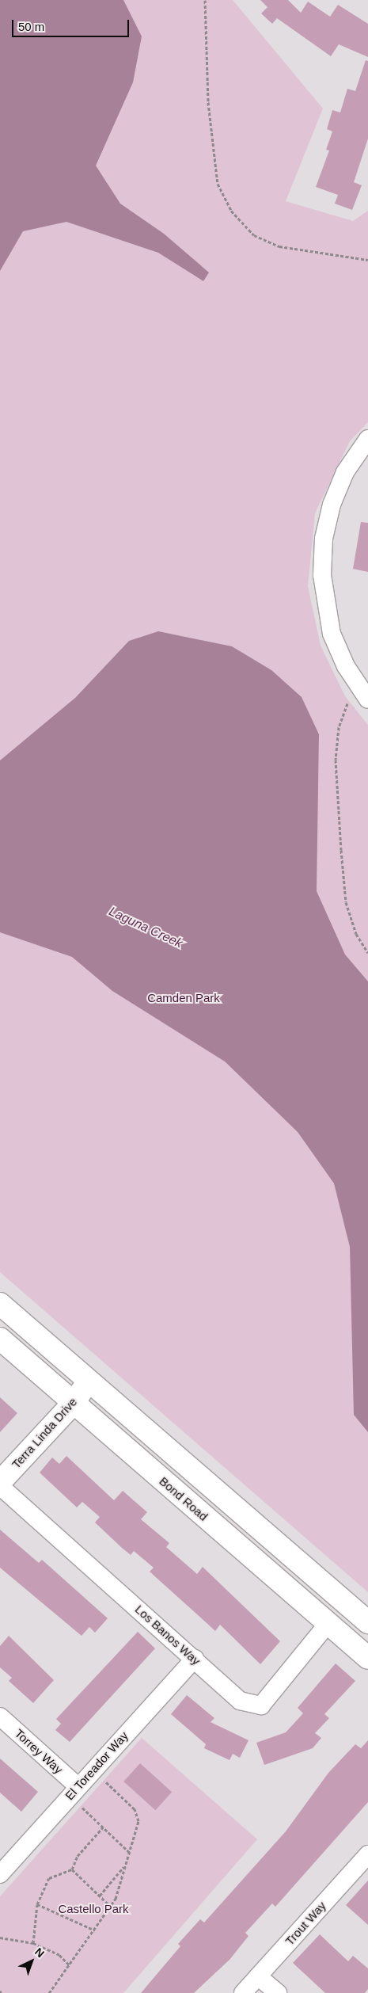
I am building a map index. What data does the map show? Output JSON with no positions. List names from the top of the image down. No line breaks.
{"streets":{"main road":["Terra Linda Drive","Bond Road"],"street":["Los Banos Way","Torrey Way","El Toreador Way","Trout Way"]},"crossings":[["Terra Linda Drive","Bond Road"],["Bond Road","Los Banos Way"],["Los Banos Way","El Toreador Way"],["Torrey Way","El Toreador Way"]],"water":["Laguna Creek"],"parks":["Camden Park","Castello Park"],"scale_bar":"50 m","north":"top right"}
